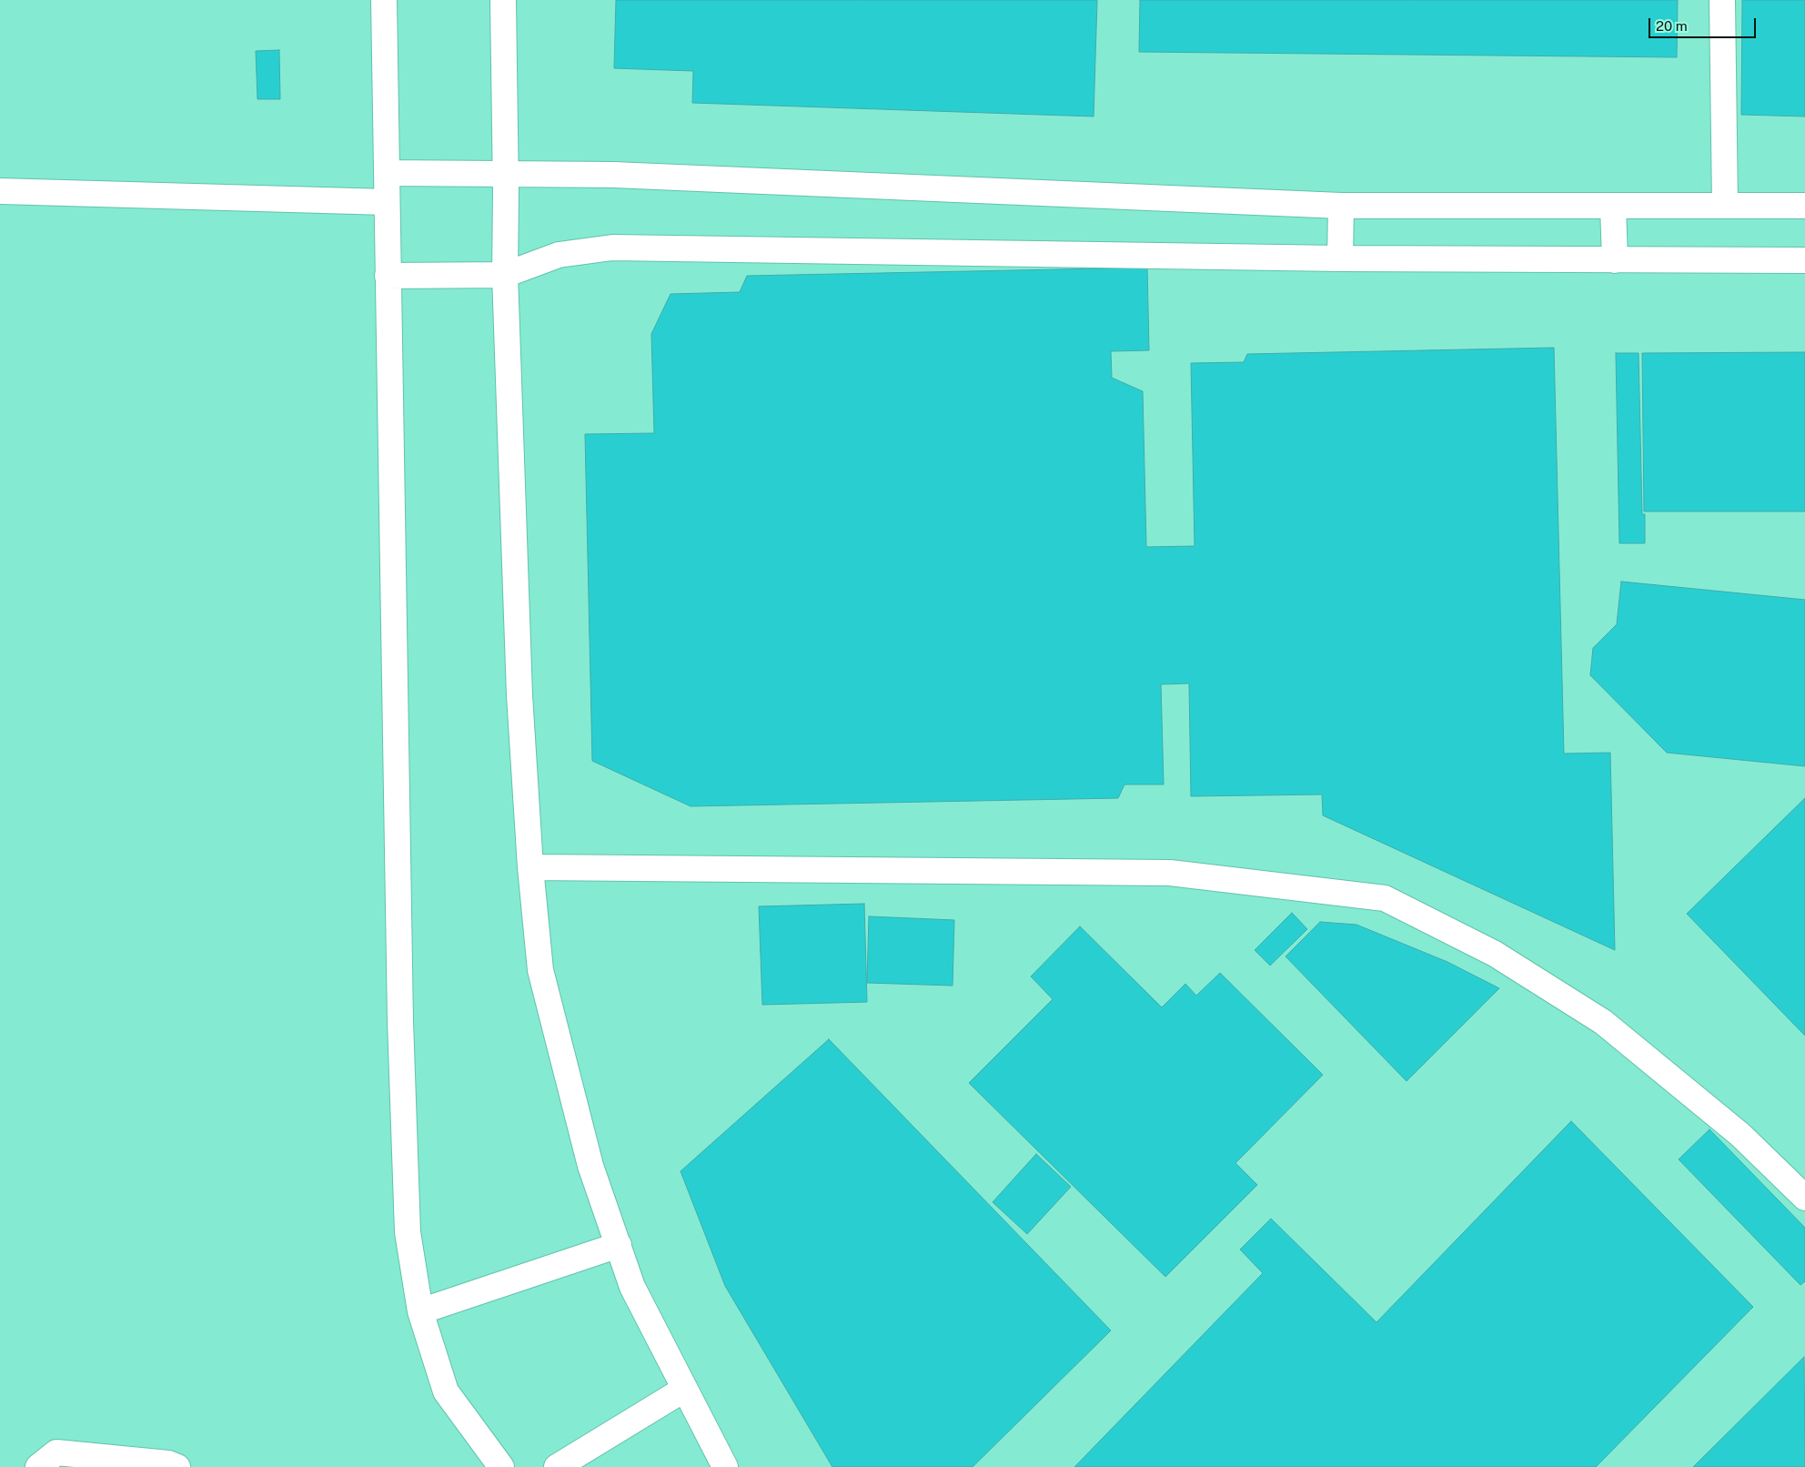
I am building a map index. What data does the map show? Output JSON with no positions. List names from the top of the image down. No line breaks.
{"scale_bar":"20 m"}
